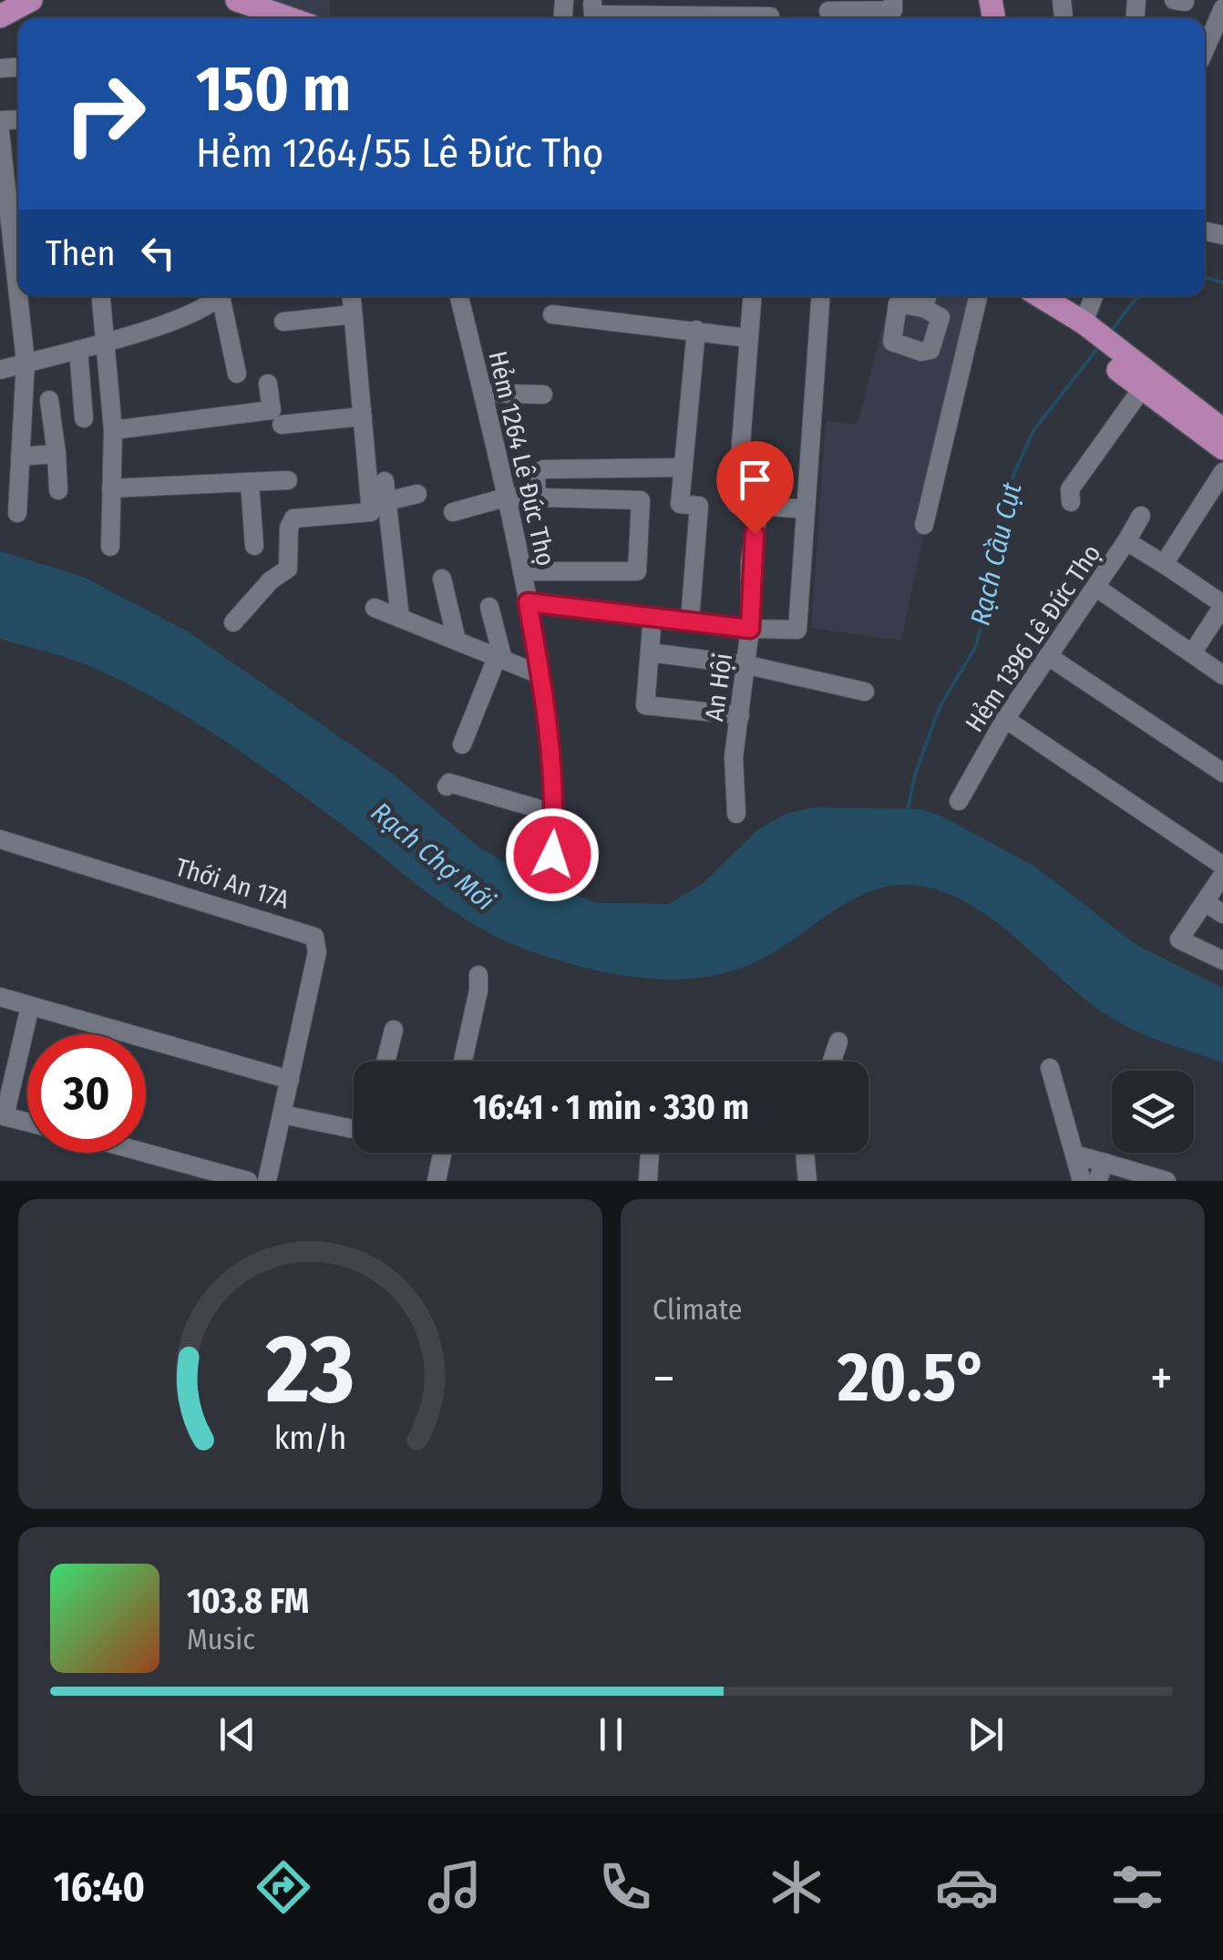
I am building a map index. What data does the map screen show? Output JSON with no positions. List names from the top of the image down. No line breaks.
{"streets":{"street":["Hẻm 1264 Lê Đức Thọ","Hẻm 1396 Lê Đức Thọ","An Hội","Thới An 17A"]},"water":["Rạch Cầu Cụt","Rạch Chợ Mới"],"page":{"turn":["150 m","Hẻm 1264/55 Lê Đức Thọ"],"then":"Then","limit":"30","trip":"16:41 · 1 min · 330 m","tile":"Climate","heat":["−","20.5°","+"],"song":["103.8 FM","Music"],"tabs":"16:40","gauge":["23","km/h"]}}
